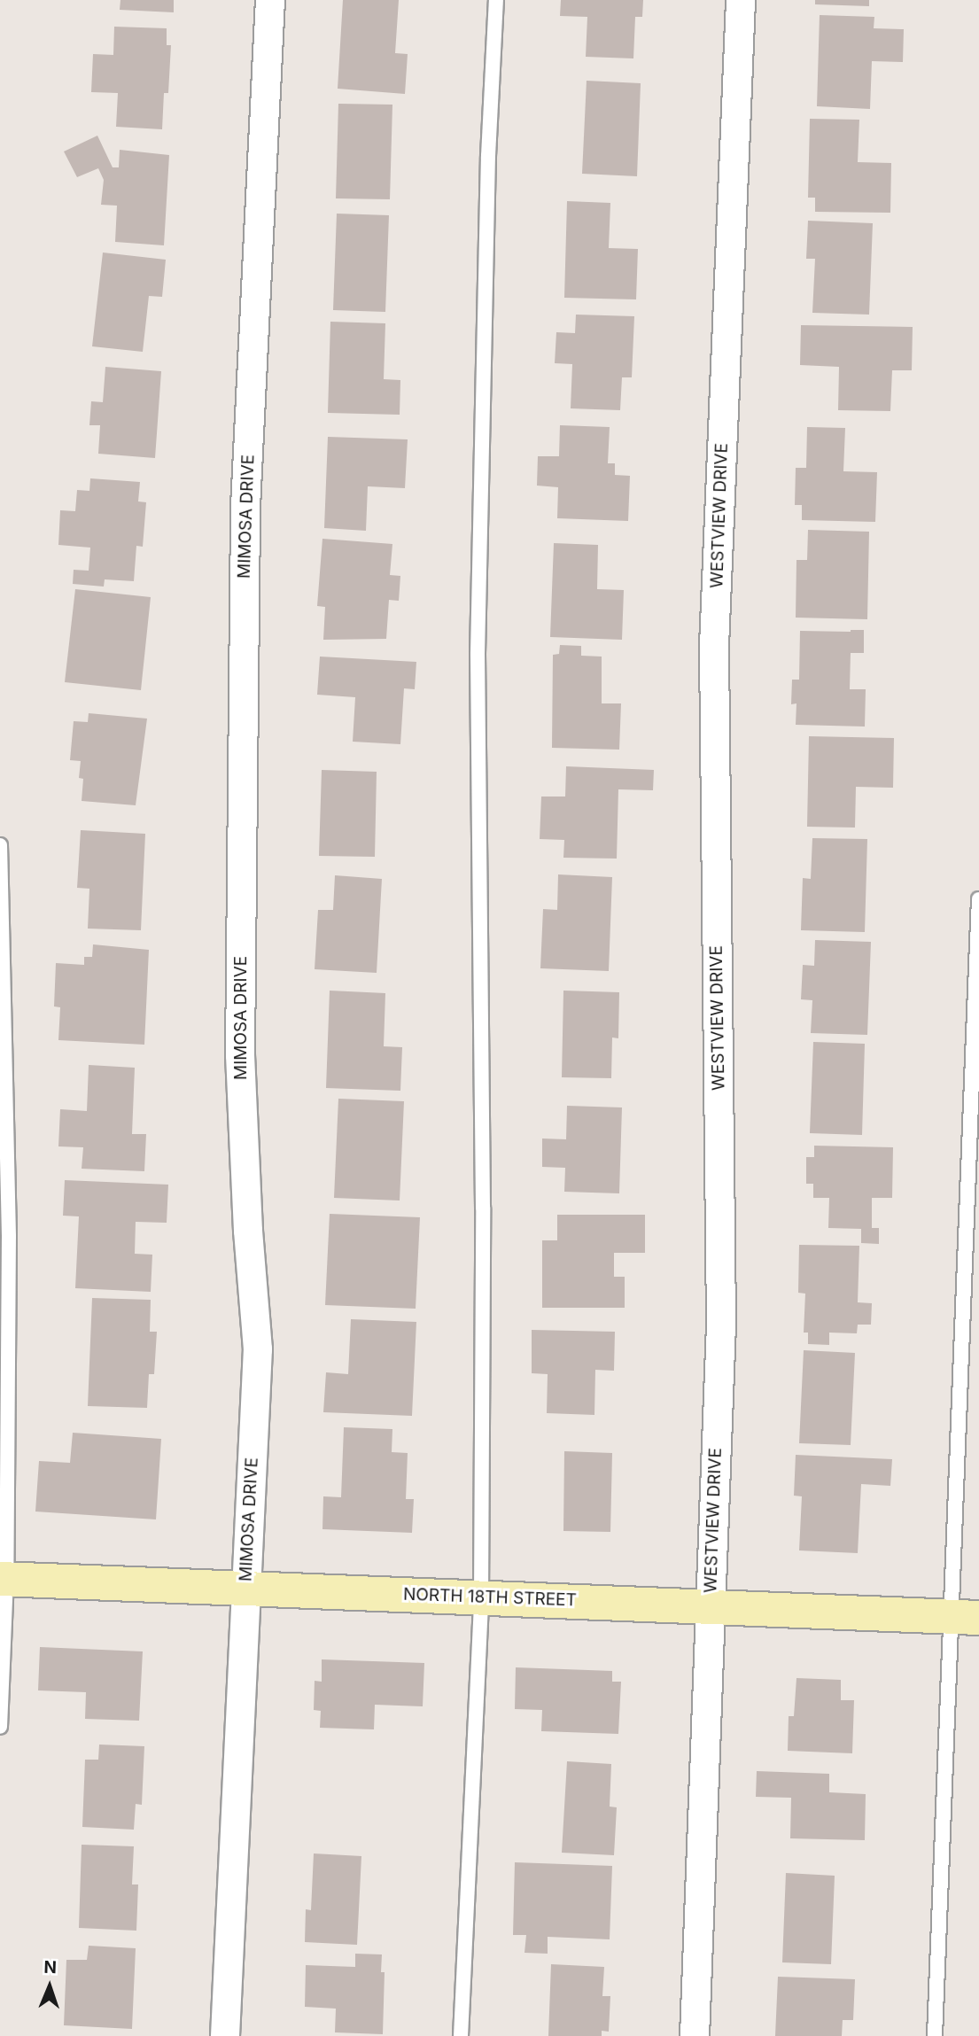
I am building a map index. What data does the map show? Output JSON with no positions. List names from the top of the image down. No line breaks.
{"streets":{"street":["WESTVIEW DRIVE","MIMOSA DRIVE","NORTH 18TH STREET"]},"crossings":[["WESTVIEW DRIVE","NORTH 18TH STREET"],["MIMOSA DRIVE","NORTH 18TH STREET"]],"north":"top"}
